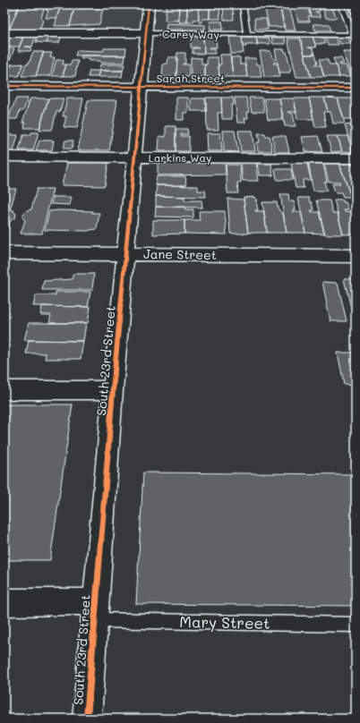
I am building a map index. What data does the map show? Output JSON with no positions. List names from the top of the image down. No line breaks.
{"streets":{"street":["Carey Way","Sarah Street","Larkins Way","Jane Street","South 23rd Street","Mary Street"]},"crossings":[["Carey Way","South 23rd Street"],["Sarah Street","South 23rd Street"],["Larkins Way","South 23rd Street"],["Jane Street","South 23rd Street"],["South 23rd Street","Mary Street"]]}
